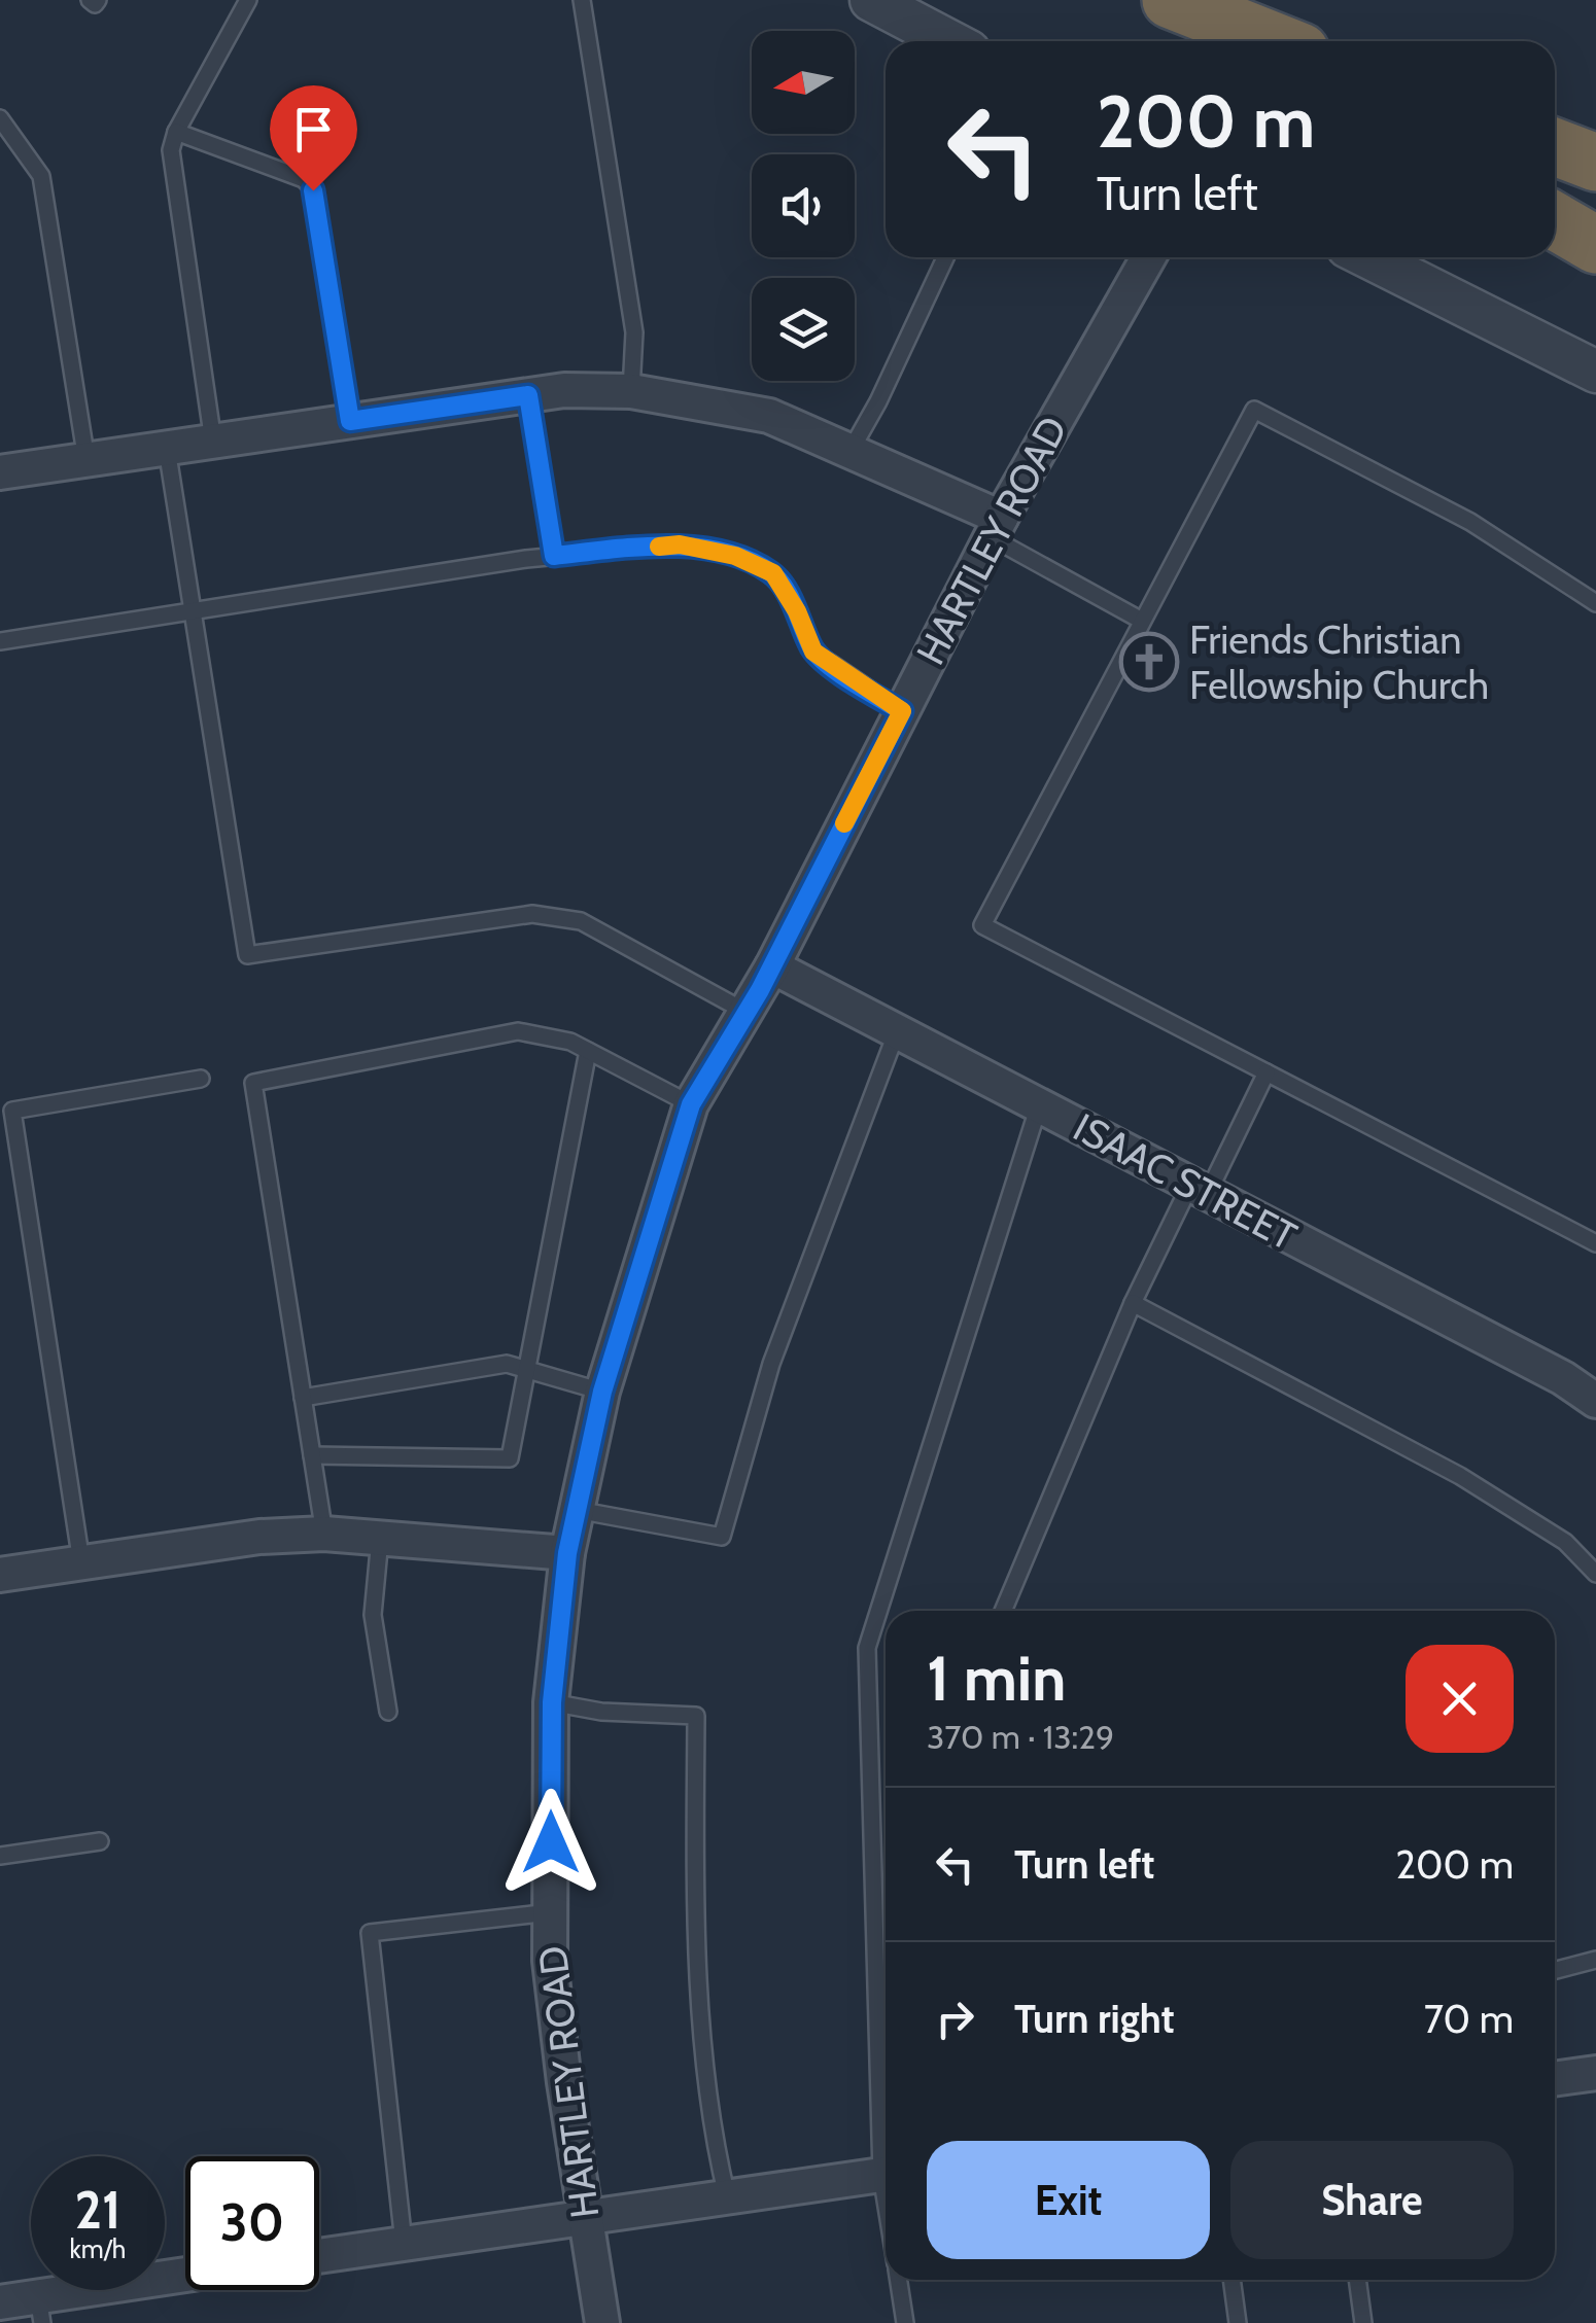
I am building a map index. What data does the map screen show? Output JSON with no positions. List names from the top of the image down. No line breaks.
{"streets":{"street":["HARTLEY ROAD","ISAAC STREET"]},"crossings":[["HARTLEY ROAD","ISAAC STREET"]],"places":{"church":["Friends Christian Fellowship Church"]},"north":"left","page":{"turn":["200 m","Turn left"],"heading":["1 min","370 m · 13:29"],"list":[{"name":"Turn left","value":"200 m"},{"name":"Turn right","value":"70 m"}],"buttons":["Exit","Share"],"speed":"21 km/h","limit":"30"}}
